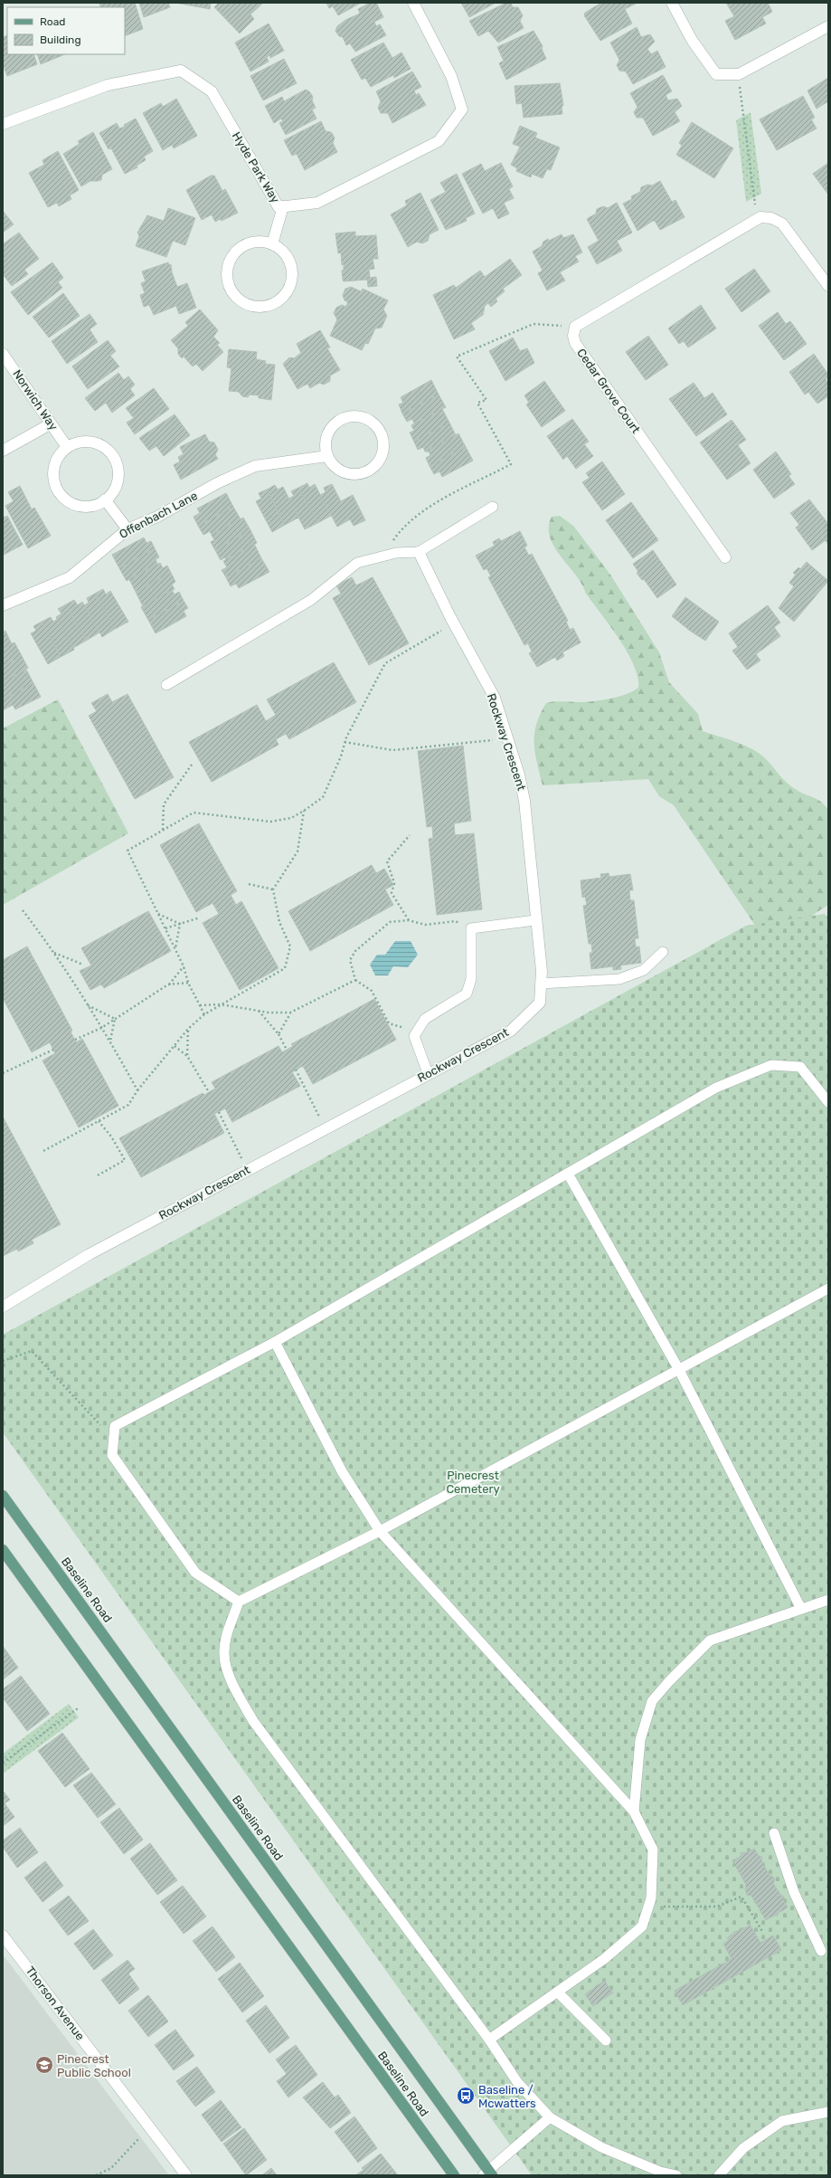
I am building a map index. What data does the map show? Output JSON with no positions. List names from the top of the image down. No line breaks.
{"streets":{"main road":["Baseline Road"],"street":["Hyde Park Way","Cedar Grove Court","Norwich Way","Offenbach Lane","Rockway Crescent","Thorson Avenue"]},"parks":["Pinecrest Cemetery"],"places":{"school or university":["Pinecrest Public School"],"bus stop":["Baseline / Mcwatters"]},"legend":["Road","Building"]}
